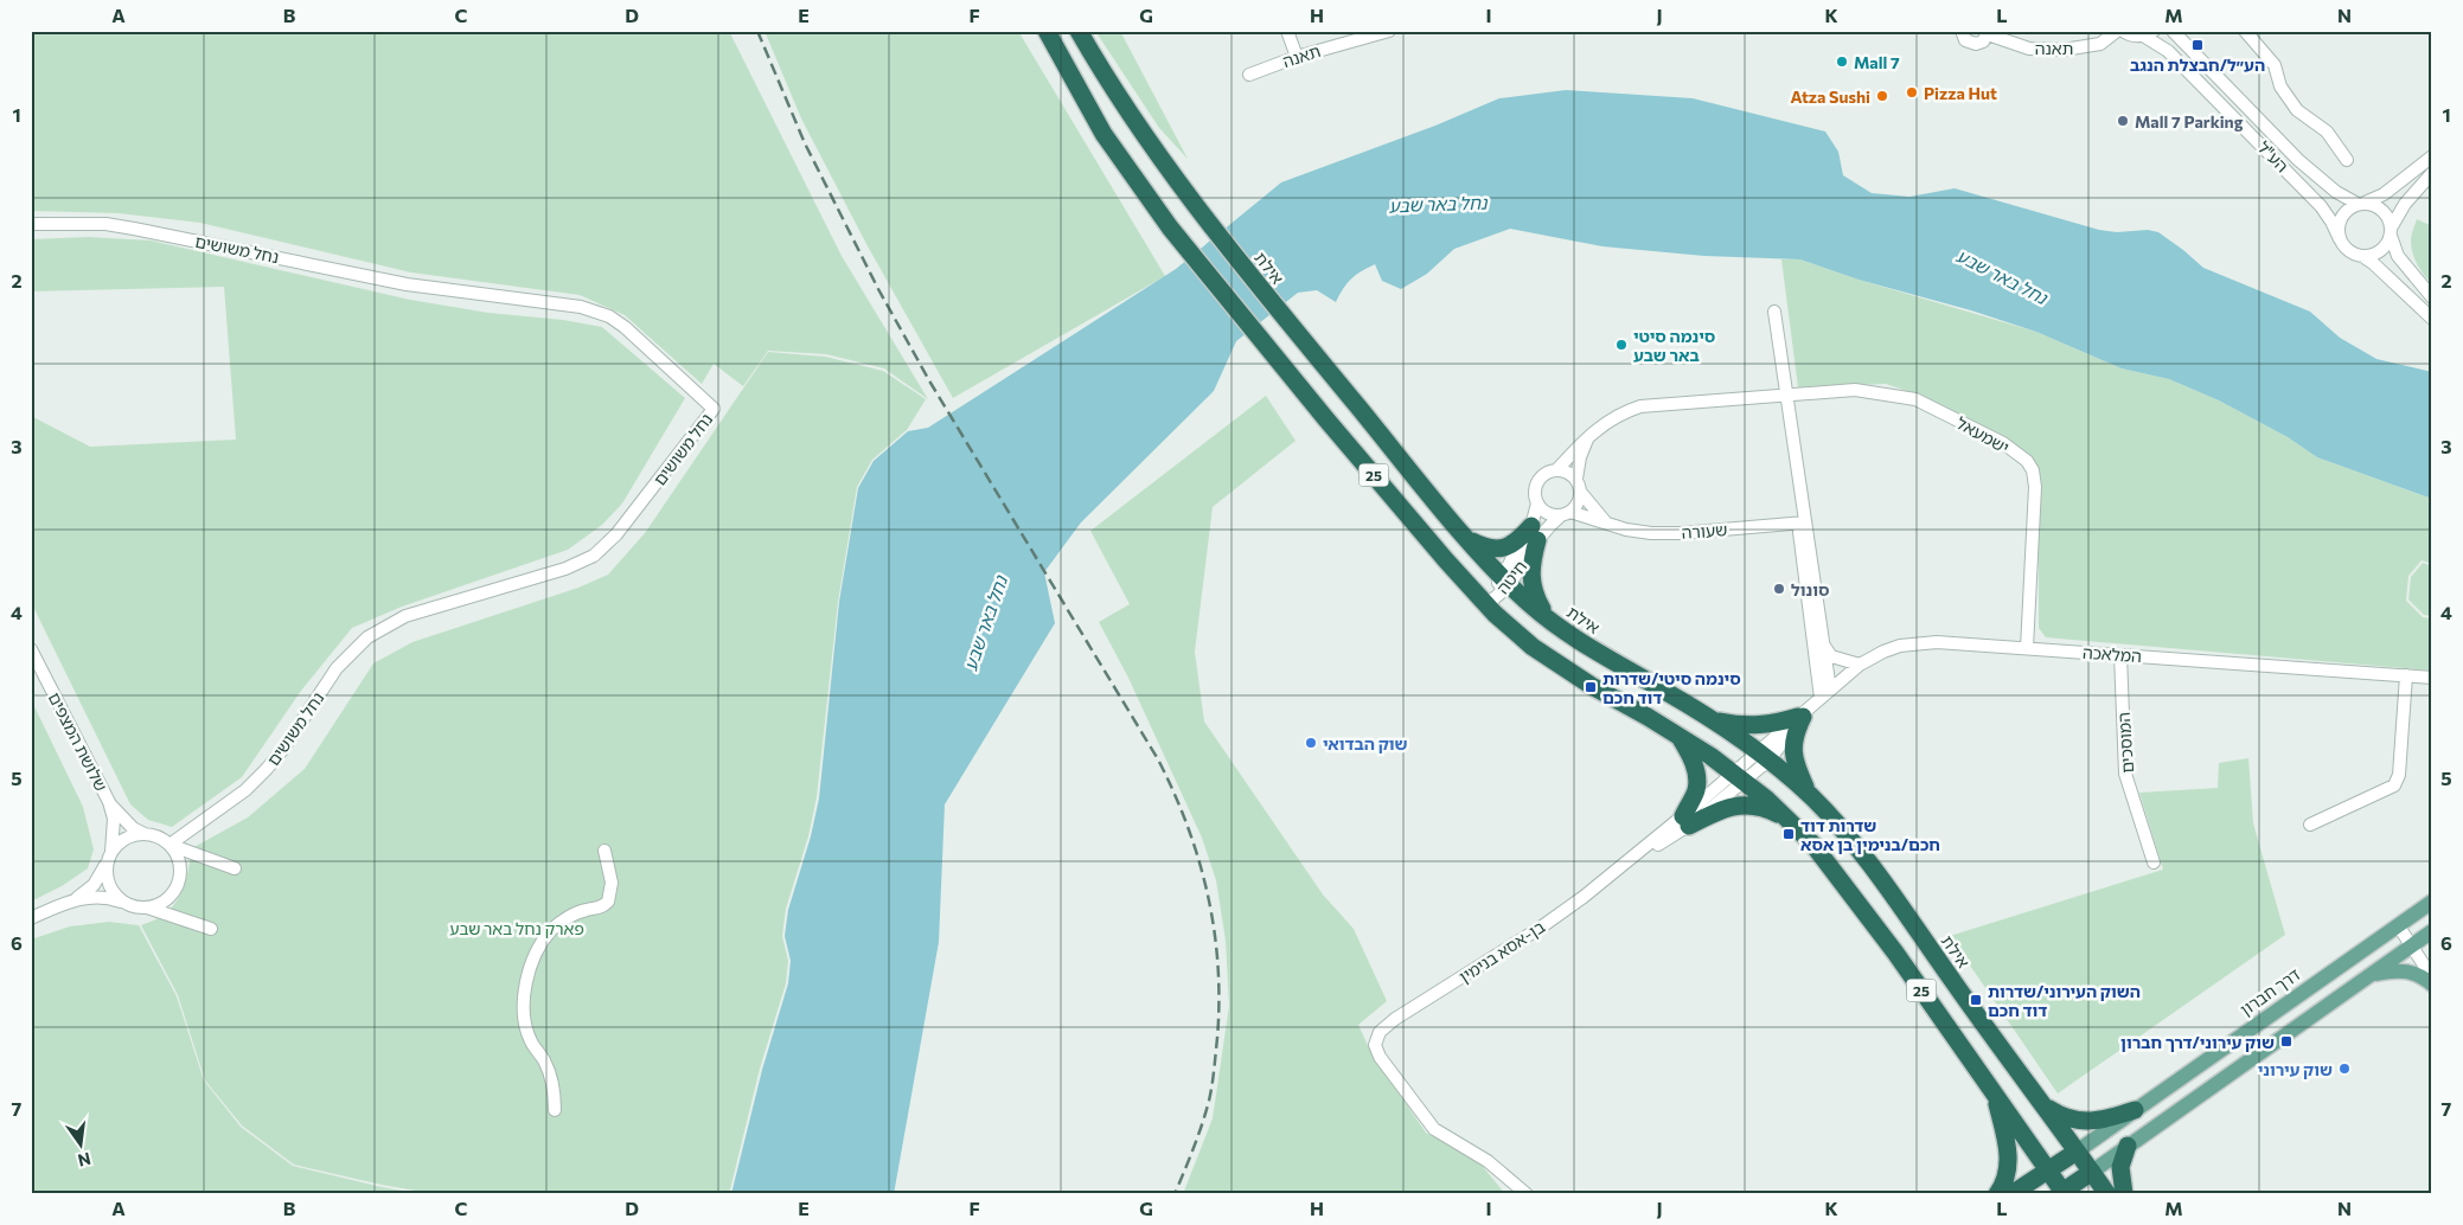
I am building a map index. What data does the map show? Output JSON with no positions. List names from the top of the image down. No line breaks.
{"streets":{"highway":["אילת","25","דרך חברון"],"street":["תאנה","הע\"ל","נחל משושים","ישמעאל","שעורה","חיטה","המלאכה","שלושת המצפים","המוסכים","בן-אסא בנימין"]},"crossings":[["נחל משושים","שלושת המצפים"],["אילת","חיטה"],["אילת","המלאכה"],["אילת","בן-אסא בנימין"],["אילת","דרך חברון"],["ישמעאל","חיטה"],["ישמעאל","המלאכה"],["25","חיטה"],["25","בן-אסא בנימין"],["25","דרך חברון"],["שעורה","חיטה"],["המלאכה","המוסכים"],["המלאכה","בן-אסא בנימין"]],"water":["נחל באר שבע"],"parks":["פארק נחל באר שבע"],"places":{"transit":["הע״ל/חבצלת הנגב","סינמה סיטי/שדרות דוד חכם","שדרות דוד חכם/בנימין בן אסא","השוק העירוני/שדרות דוד חכם","שוק עירוני/דרך חברון"],"other":["Mall 7","Pizza Hut","Atza Sushi","Mall 7 Parking","סינמה סיטי באר שבע","סונול","שוק הבדואי","שוק עירוני"]},"north":"bottom","grid":{"columns":["A","B","C","D","E","F","G","H","I","J","K","L","M","N"],"rows":["1","2","3","4","5","6","7"]}}
